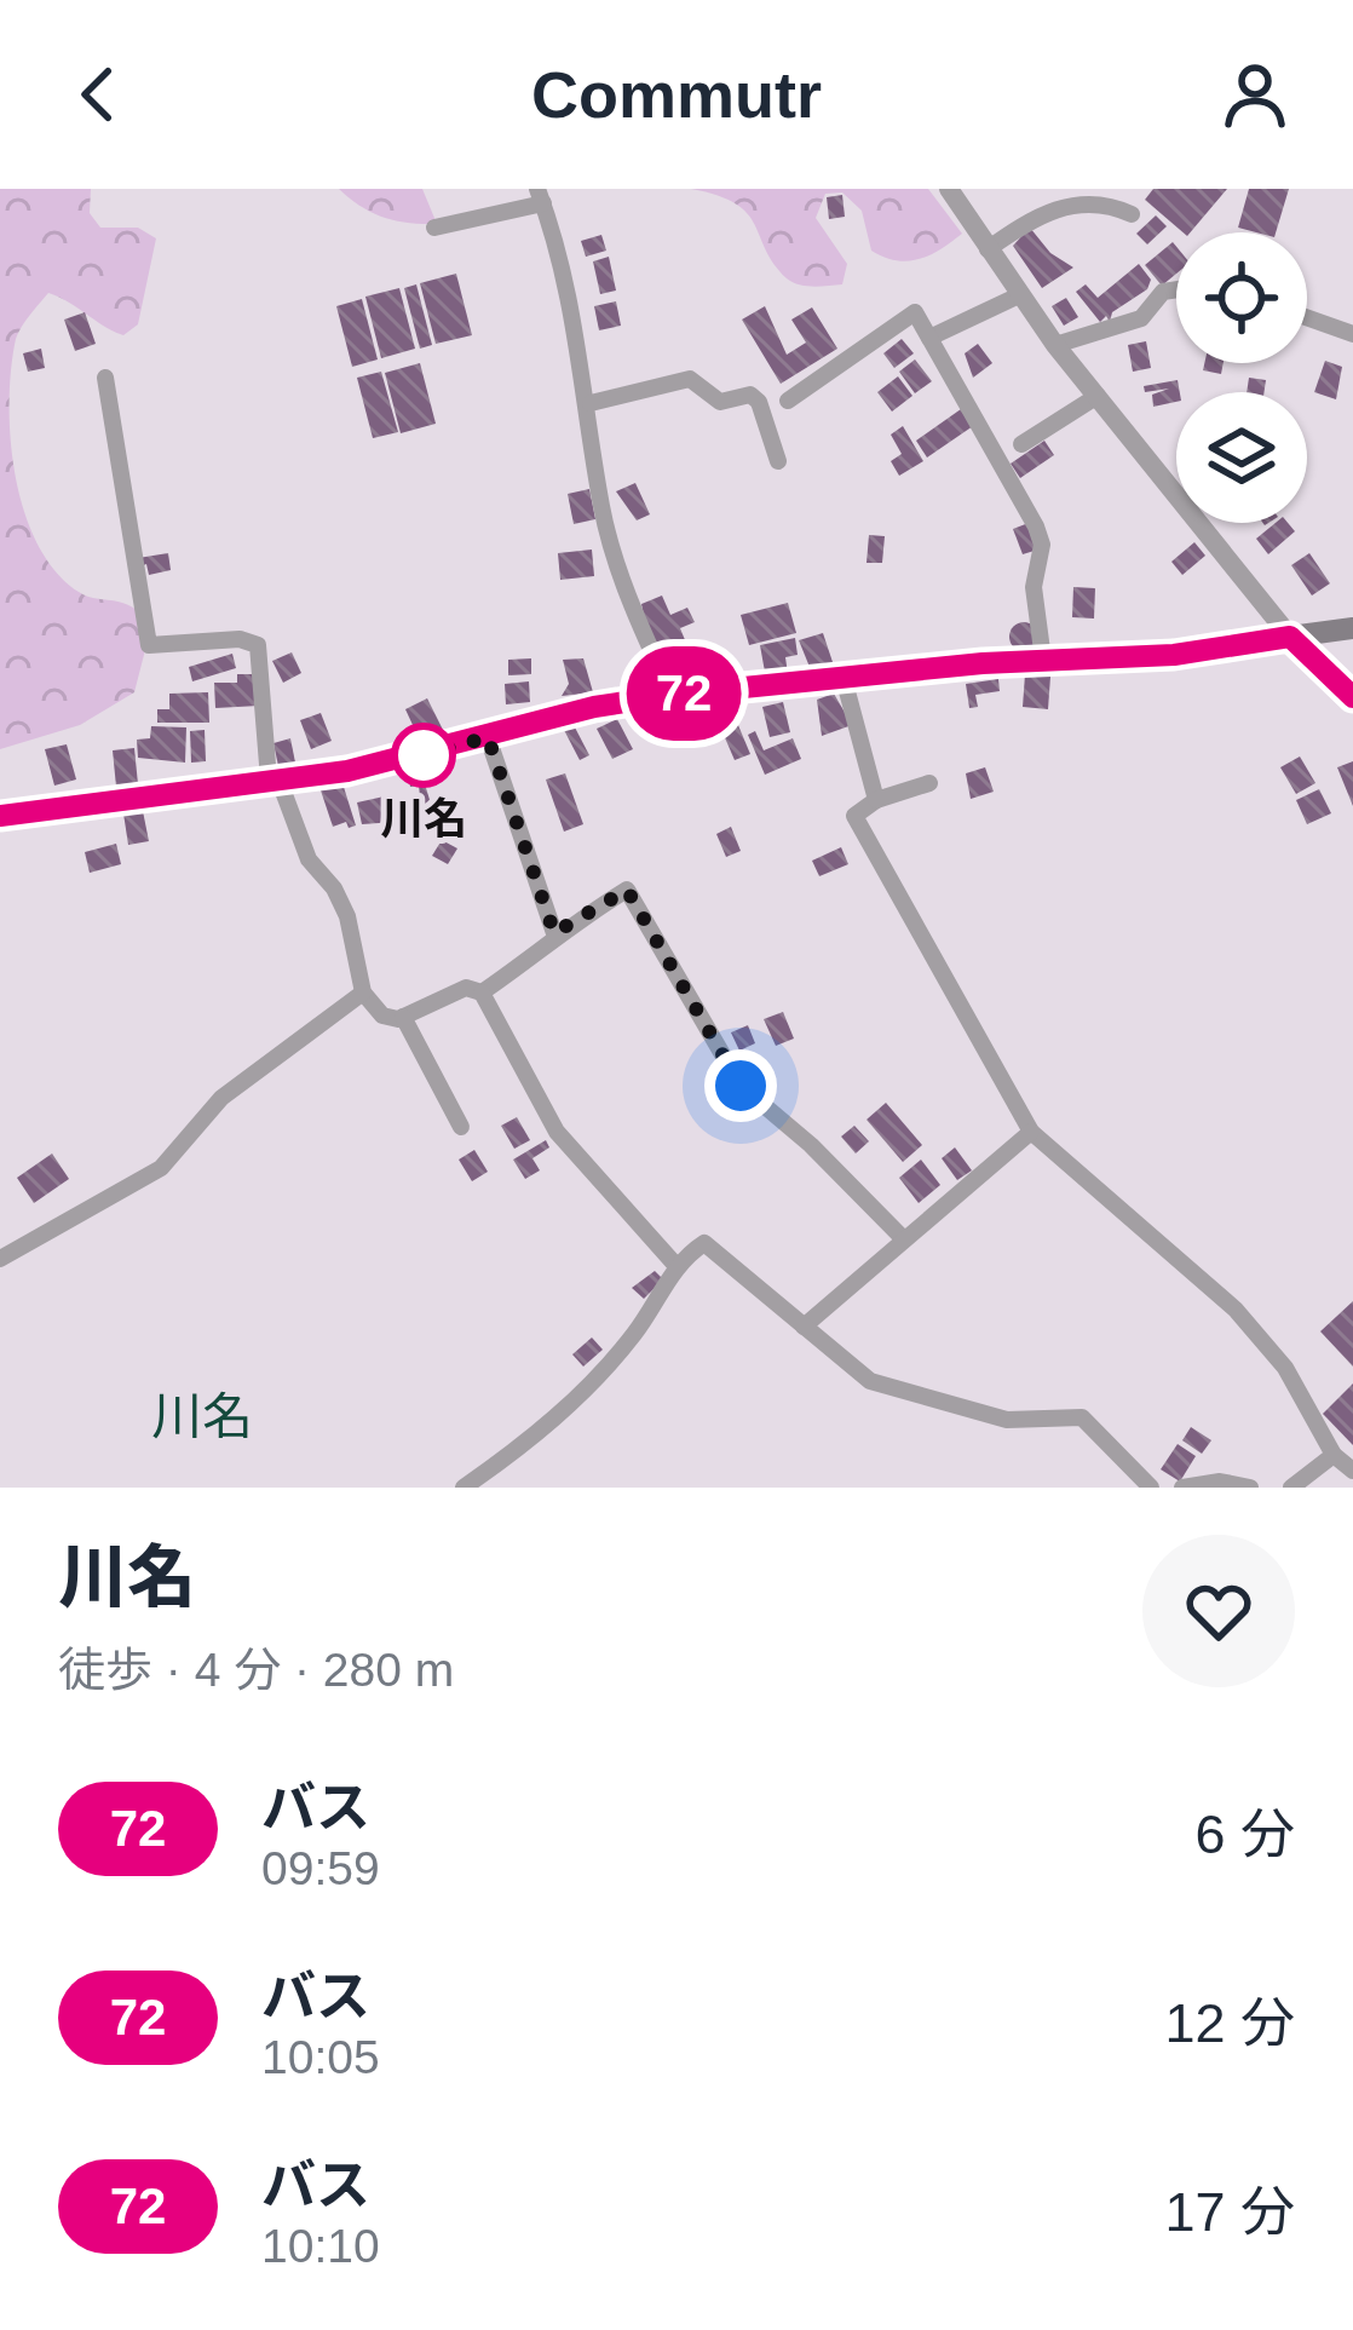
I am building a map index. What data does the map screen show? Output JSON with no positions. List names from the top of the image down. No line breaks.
{"districts":["川名"],"places":["川名"],"lines":["bus line 72"],"page":{"header":"Commutr","on_map":"72","heading":["川名","徒歩 · 4 分 · 280 m"],"list":[{"mark":"72","name":"バス","note":"09:59","value":"6 分"},{"mark":"72","name":"バス","note":"10:05","value":"12 分"},{"mark":"72","name":"バス","note":"10:10","value":"17 分"}]}}
